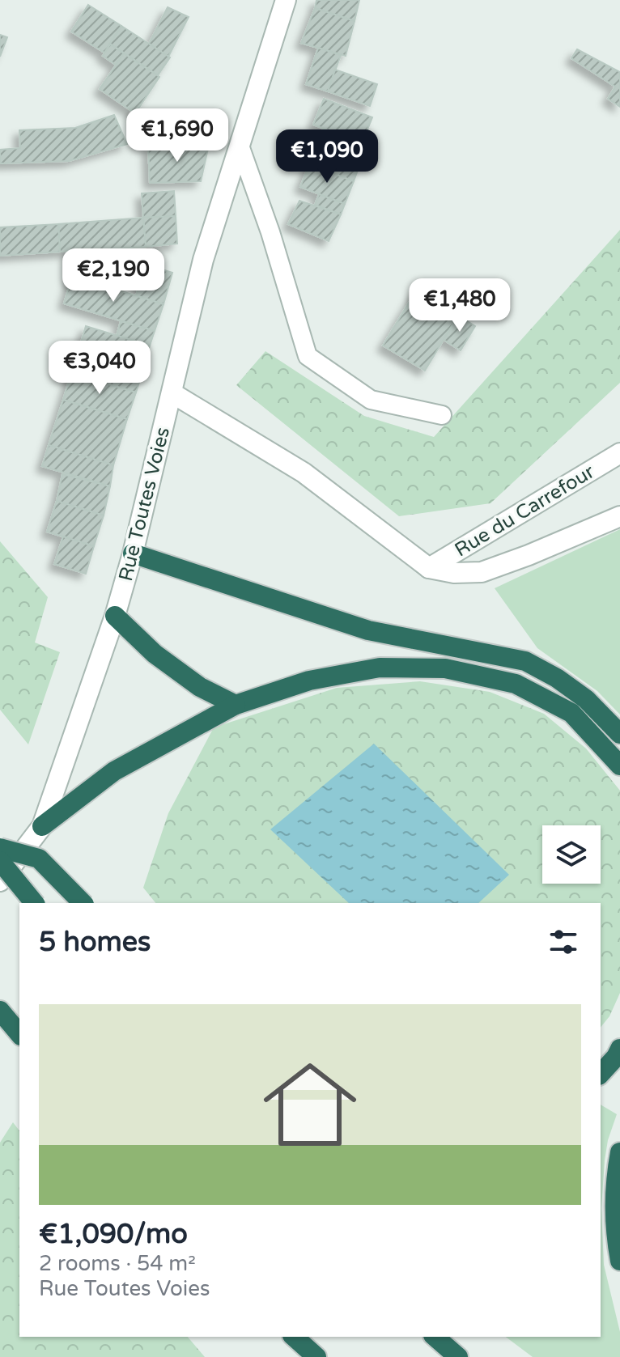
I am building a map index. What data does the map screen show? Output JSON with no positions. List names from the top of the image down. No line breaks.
{"streets":{"street":["Rue Toutes Voies","Rue du Carrefour"]},"page":{"price":["€1,690","€1,090","€2,190","€1,480","€3,040"],"heading":"5 homes","list":[{"name":"€1,090/mo","note":"2 rooms · 54 m² · Rue Toutes Voies"}]}}
